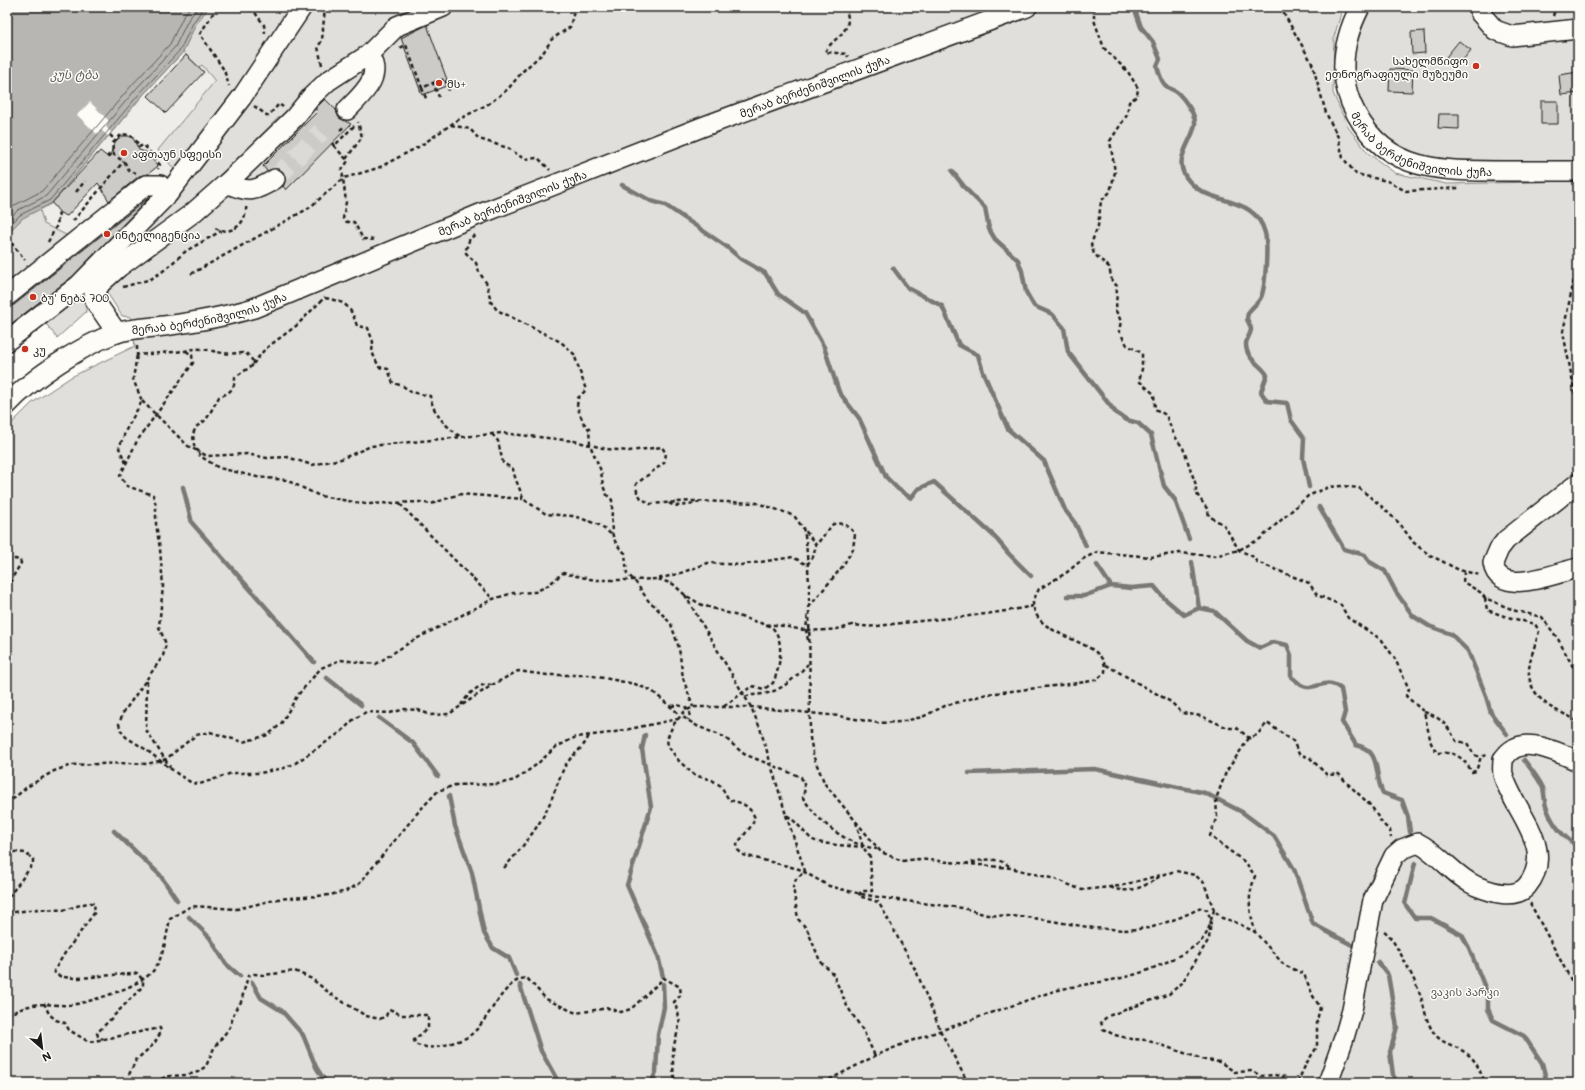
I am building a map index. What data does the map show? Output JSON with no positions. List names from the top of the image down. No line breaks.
{"streets":{"street":["მერაბ ბერძენიშვილის ქუჩა"]},"water":["კუს ტბა"],"parks":["ვაკის პარკი"],"places":["სახელმწიფო ეთნოგრაფიული მუზეუმი","მს+","აფთაუნ სფეისი","ინტელიგენცია","ბუ' ნება 700","კუ"],"north":"bottom right"}
